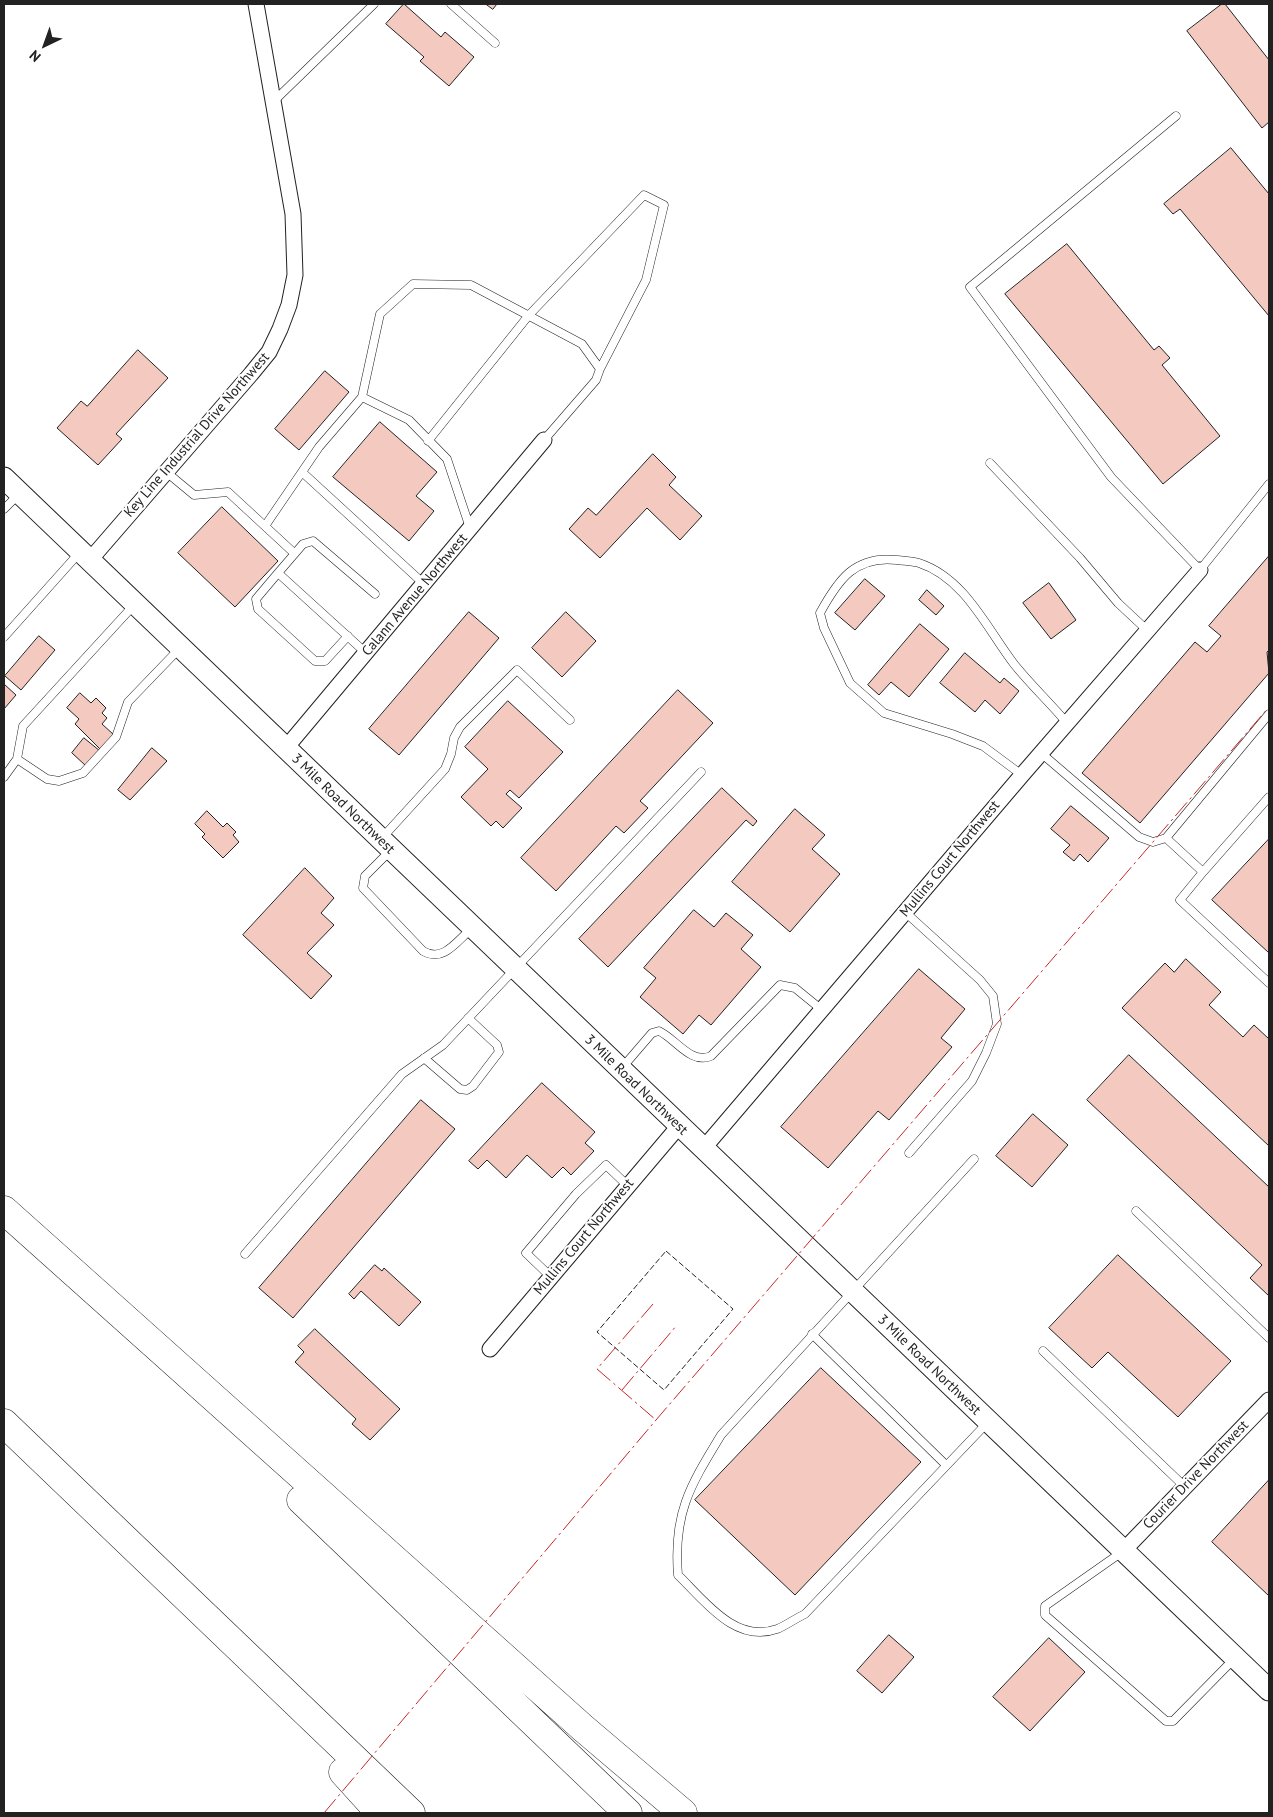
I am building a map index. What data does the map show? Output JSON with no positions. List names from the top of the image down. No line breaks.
{"streets":{"main road":["3 Mile Road Northwest"],"street":["Key Line Industrial Drive Northwest","Calann Avenue Northwest","Mullins Court Northwest","Courier Drive Northwest"]},"crossings":[["Key Line Industrial Drive Northwest","3 Mile Road Northwest"],["Calann Avenue Northwest","3 Mile Road Northwest"],["3 Mile Road Northwest","Mullins Court Northwest"],["3 Mile Road Northwest","Courier Drive Northwest"]],"north":"bottom left"}
